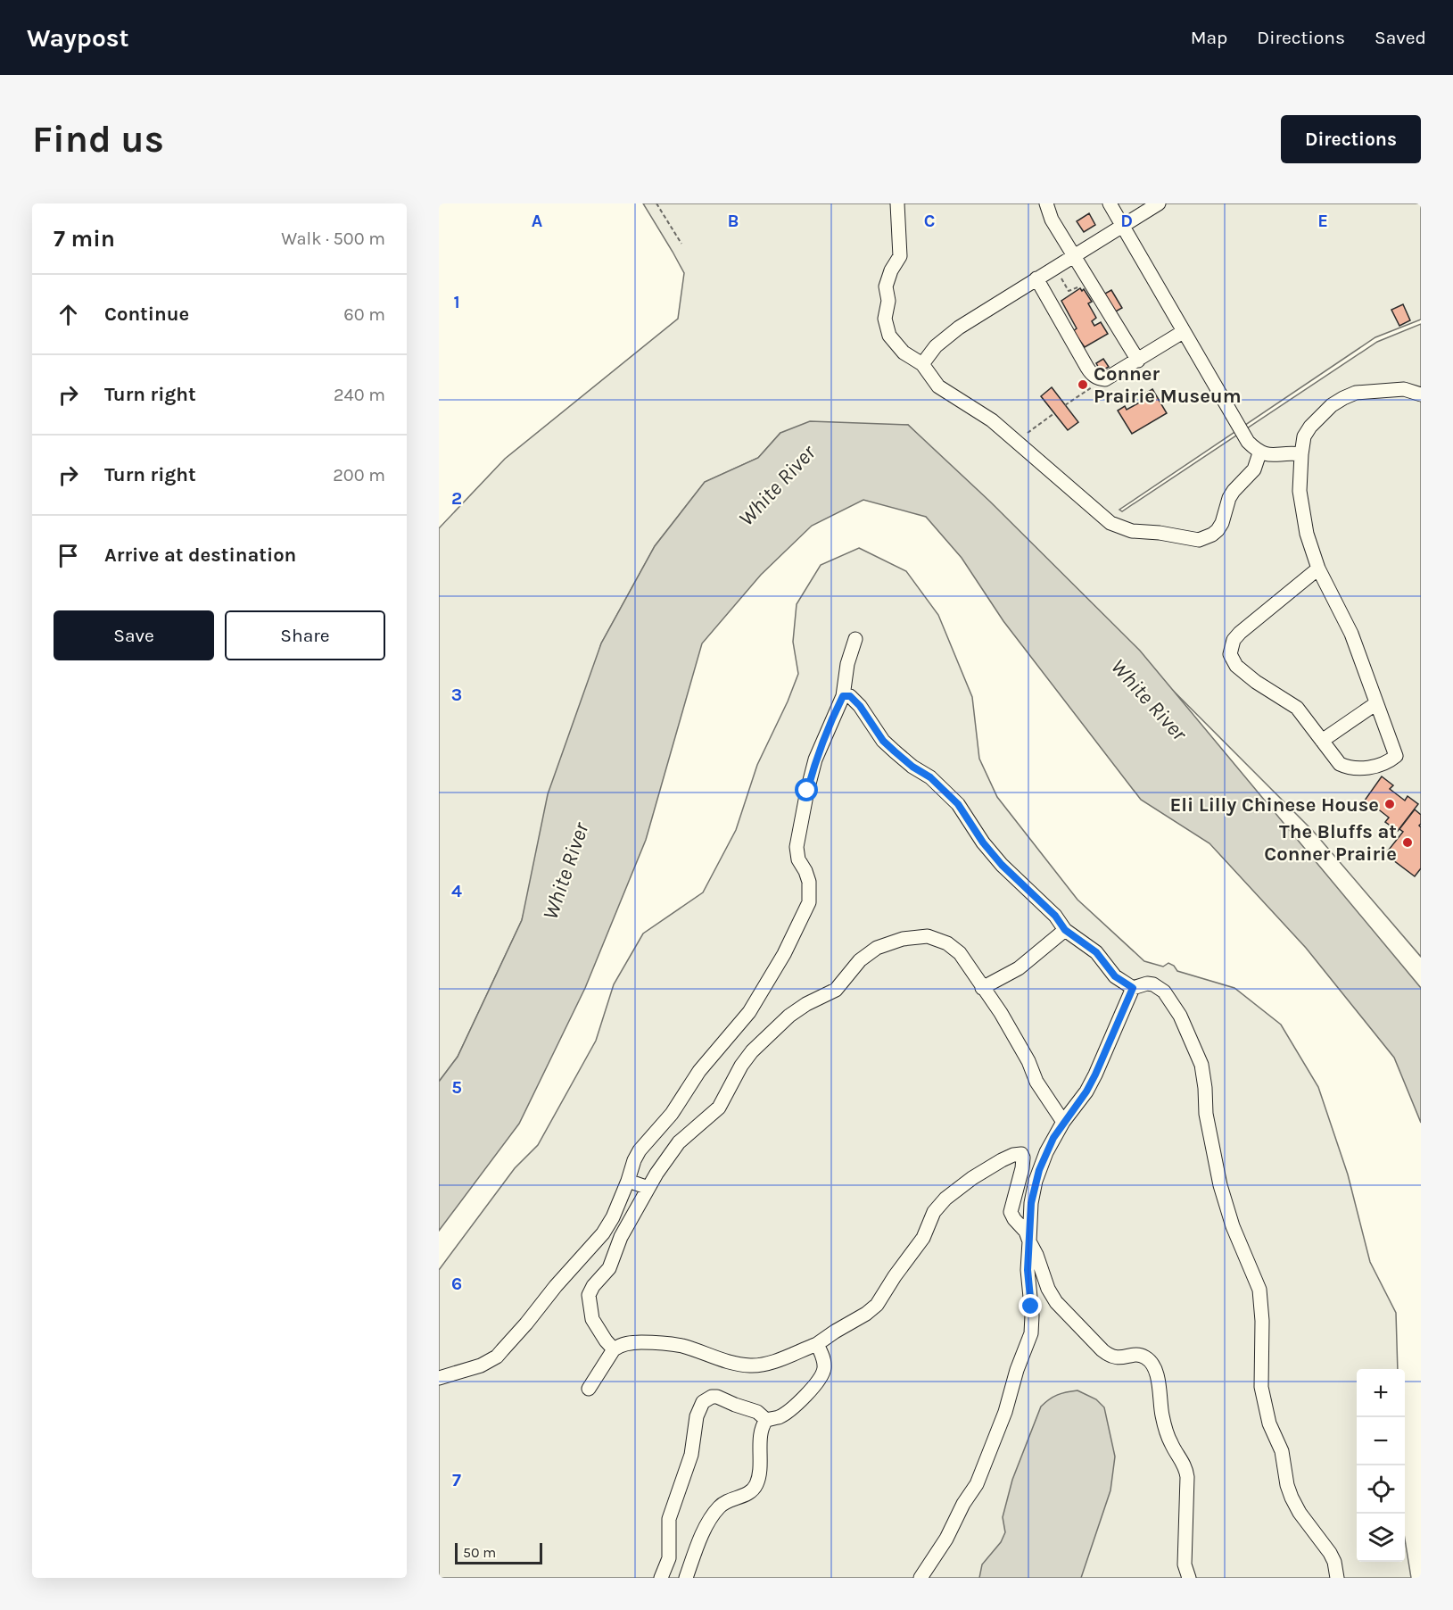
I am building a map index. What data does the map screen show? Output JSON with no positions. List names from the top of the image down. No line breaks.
{"water":["White River"],"places":["Conner Prairie Museum","Eli Lilly Chinese House","The Bluffs at Conner Prairie"],"scale_bar":"50 m","page":{"header":"Waypost","nav":["Map","Directions","Saved"],"buttons":["Directions",["Save","Share"]],"title":"Find us","heading":["7 min","Walk · 500 m"],"list":[["Continue","60 m"],["Turn right","240 m"],["Turn right","200 m"],"Arrive at destination"],"map_buttons":["+","−"],"scale":"50 m"},"grid":{"columns":["A","B","C","D","E"],"rows":["1","2","3","4","5","6","7"]}}
